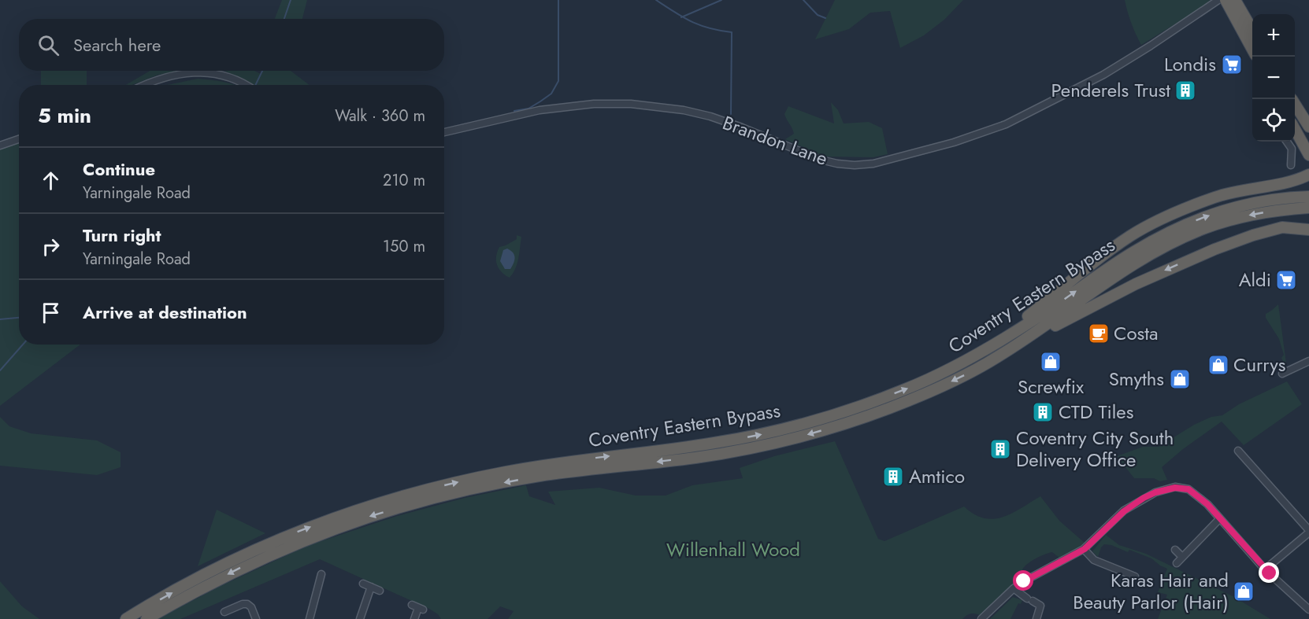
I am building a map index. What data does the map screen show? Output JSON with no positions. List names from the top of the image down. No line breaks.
{"streets":{"highway":["Coventry Eastern Bypass"],"street":["Brandon Lane"]},"parks":["Willenhall Wood"],"places":{"supermarket":["Londis","Aldi"],"building":["Penderels Trust","CTD Tiles","Coventry City South Delivery Office","Amtico"],"cafe":["Costa"],"shop":["Screwfix","Currys","Smyths","Karas Hair and Beauty Parlor (Hair)"]},"page":{"map_buttons":["+","−"],"search":"Search here","heading":["5 min","Walk · 360 m"],"list":[["Continue","Yarningale Road","210 m"],["Turn right","Yarningale Road","150 m"],"Arrive at destination"]}}
